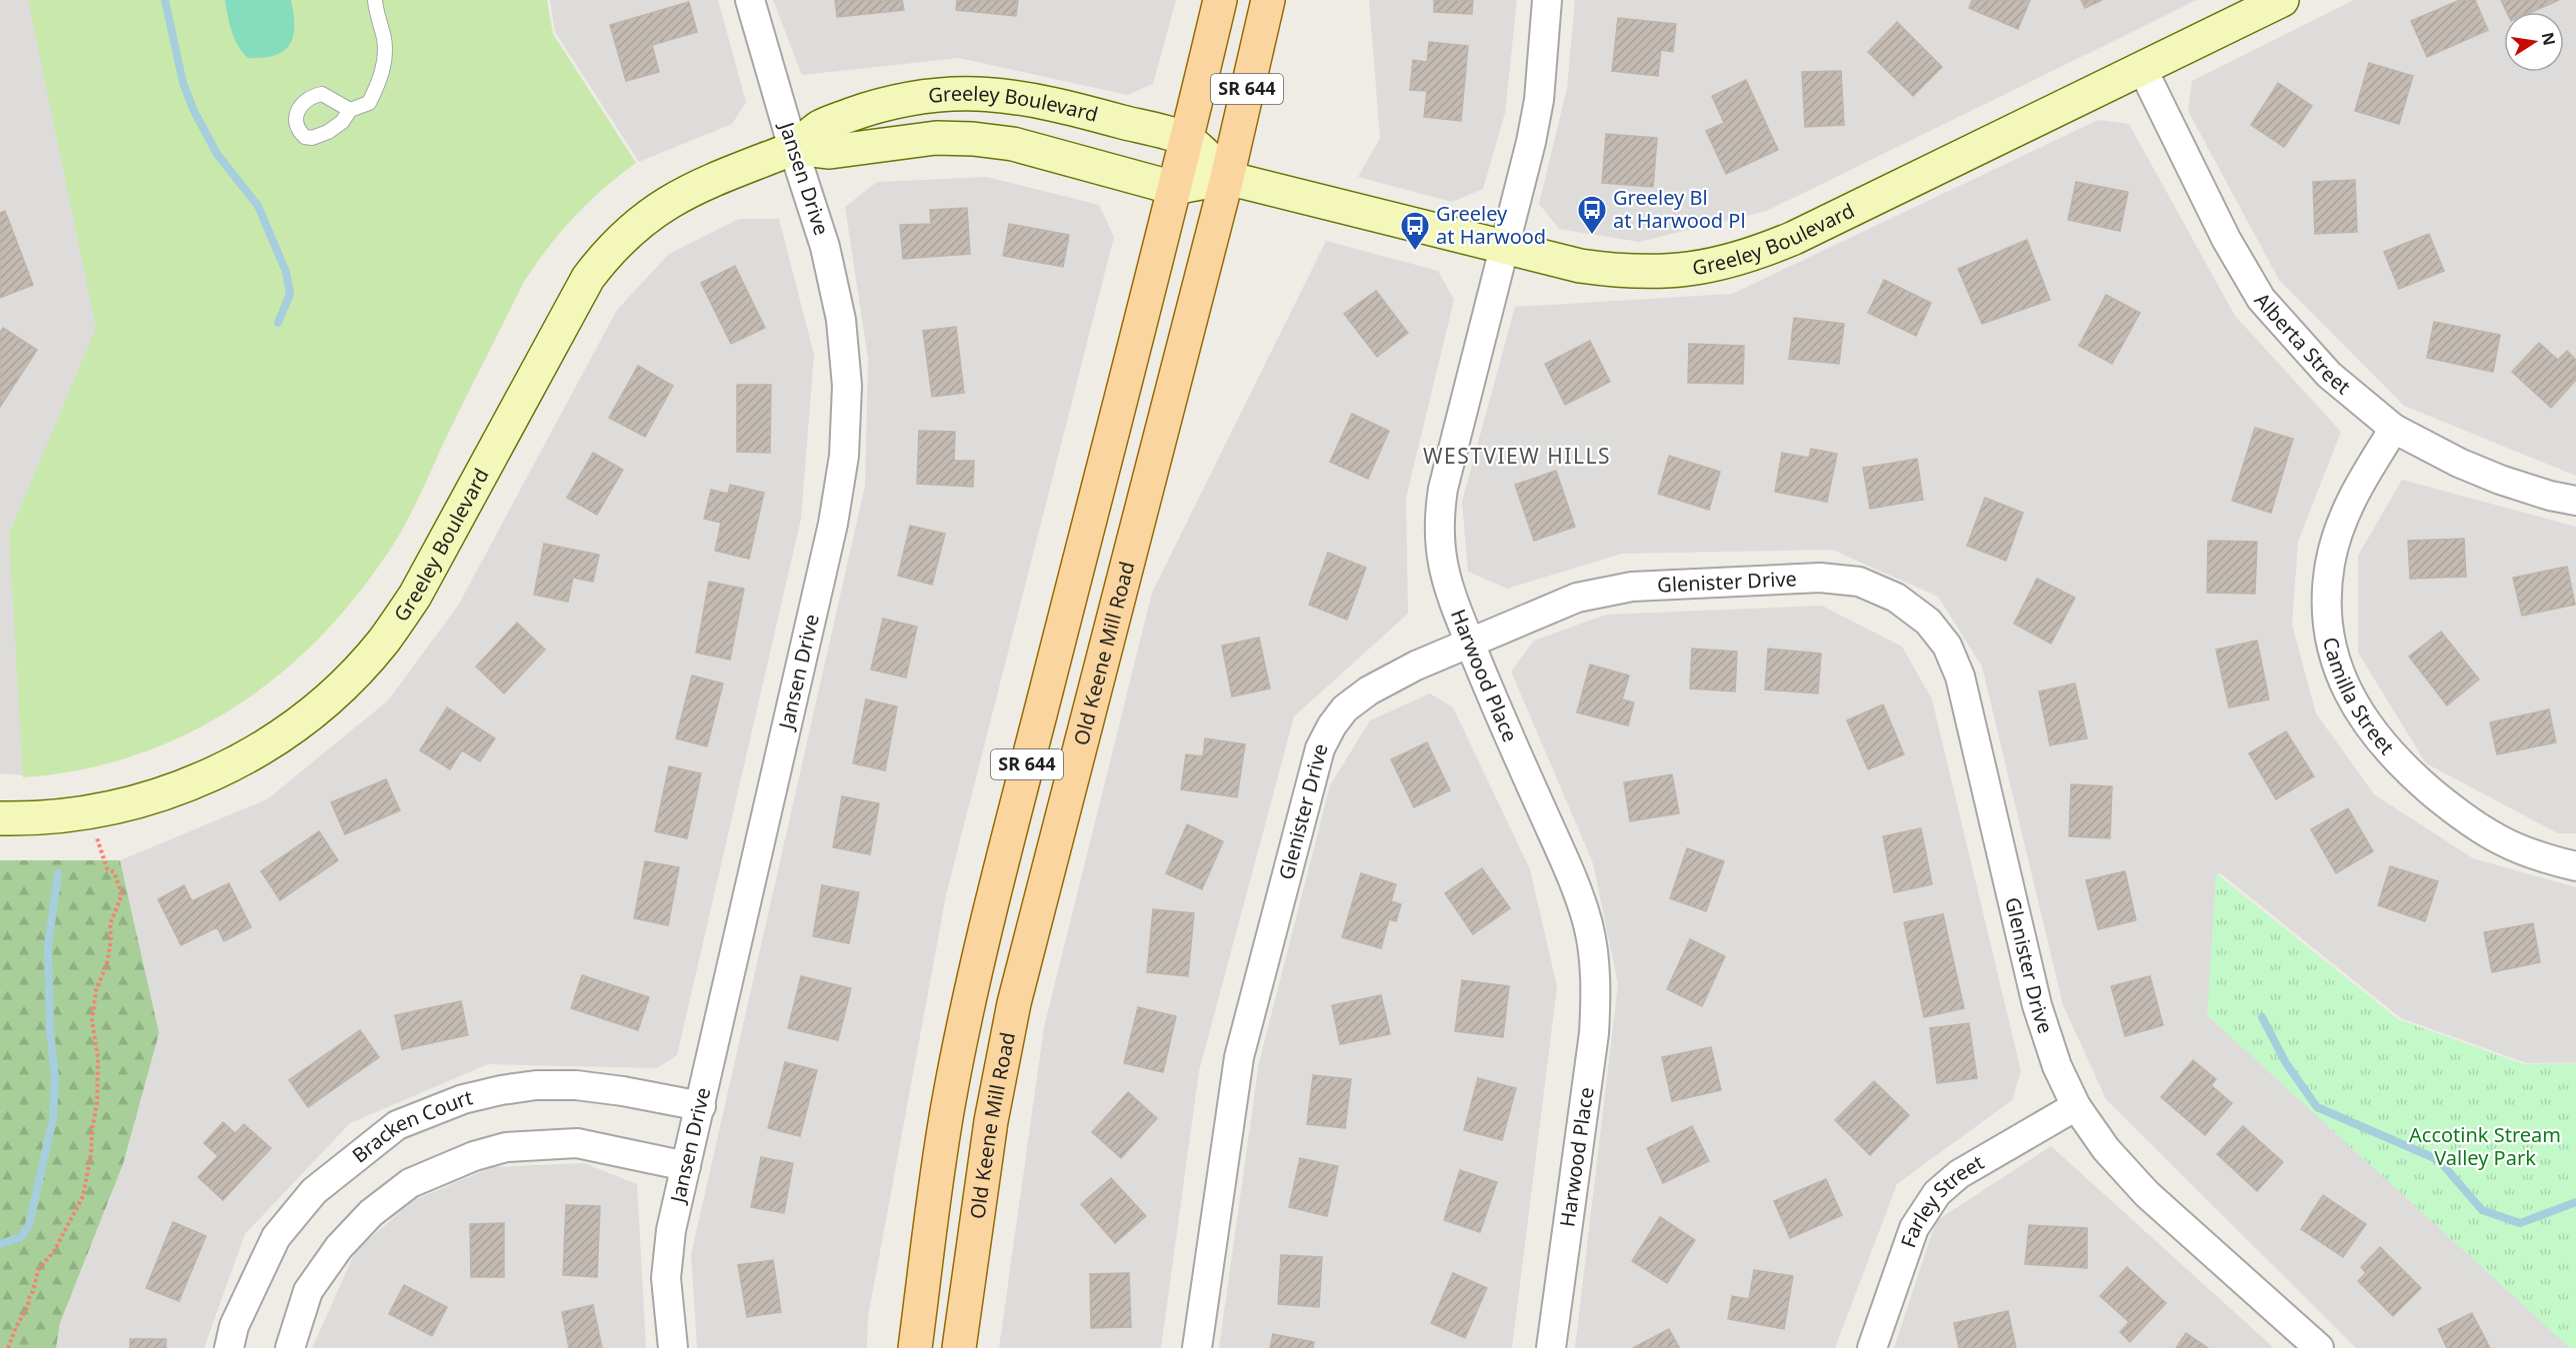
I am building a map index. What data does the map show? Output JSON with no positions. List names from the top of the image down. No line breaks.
{"streets":{"main road":["SR 644","Old Keene Mill Road"],"street":["Greeley Boulevard","Jansen Drive","Alberta Street","Glenister Drive","Harwood Place","Camilla Street","Bracken Court","Farley Street"]},"crossings":[["SR 644","Greeley Boulevard"],["Greeley Boulevard","Jansen Drive"],["Greeley Boulevard","Alberta Street"],["Greeley Boulevard","Old Keene Mill Road"],["Greeley Boulevard","Harwood Place"],["Jansen Drive","Bracken Court"],["Alberta Street","Camilla Street"],["Glenister Drive","Harwood Place"],["Glenister Drive","Farley Street"]],"districts":["WESTVIEW HILLS"],"parks":["Accotink Stream Valley Park"],"places":{"bus stop":["Greeley Bl at Harwood Pl","Greeley at Harwood"]},"north":"right"}
